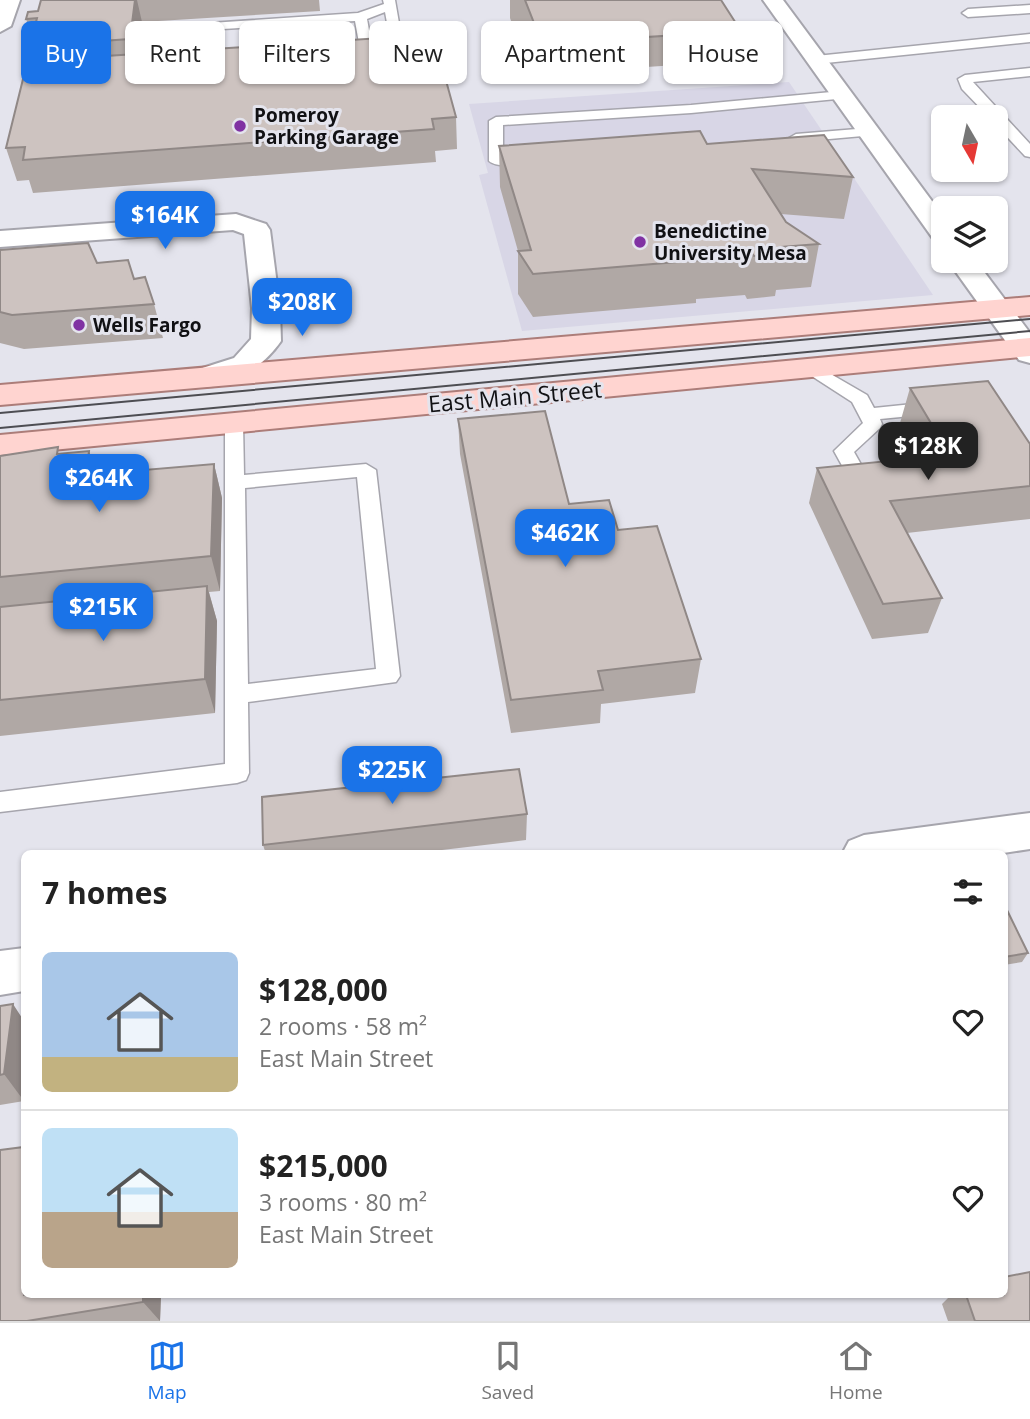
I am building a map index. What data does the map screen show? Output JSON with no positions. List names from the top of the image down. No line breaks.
{"streets":{"main road":["East Main Street"]},"places":["Pomeroy Parking Garage","Benedictine University Mesa","Wells Fargo"],"north":"bottom","page":{"chip":["Buy","Rent","Filters","New","Apartment","House"],"price":["$164K","$208K","$128K","$264K","$462K","$215K","$225K"],"heading":"7 homes","list":[{"name":"$128,000","note":"2 rooms · 58 m² · East Main Street"},{"name":"$215,000","note":"3 rooms · 80 m² · East Main Street"}],"tabs":["Map","Saved","Home"]}}
